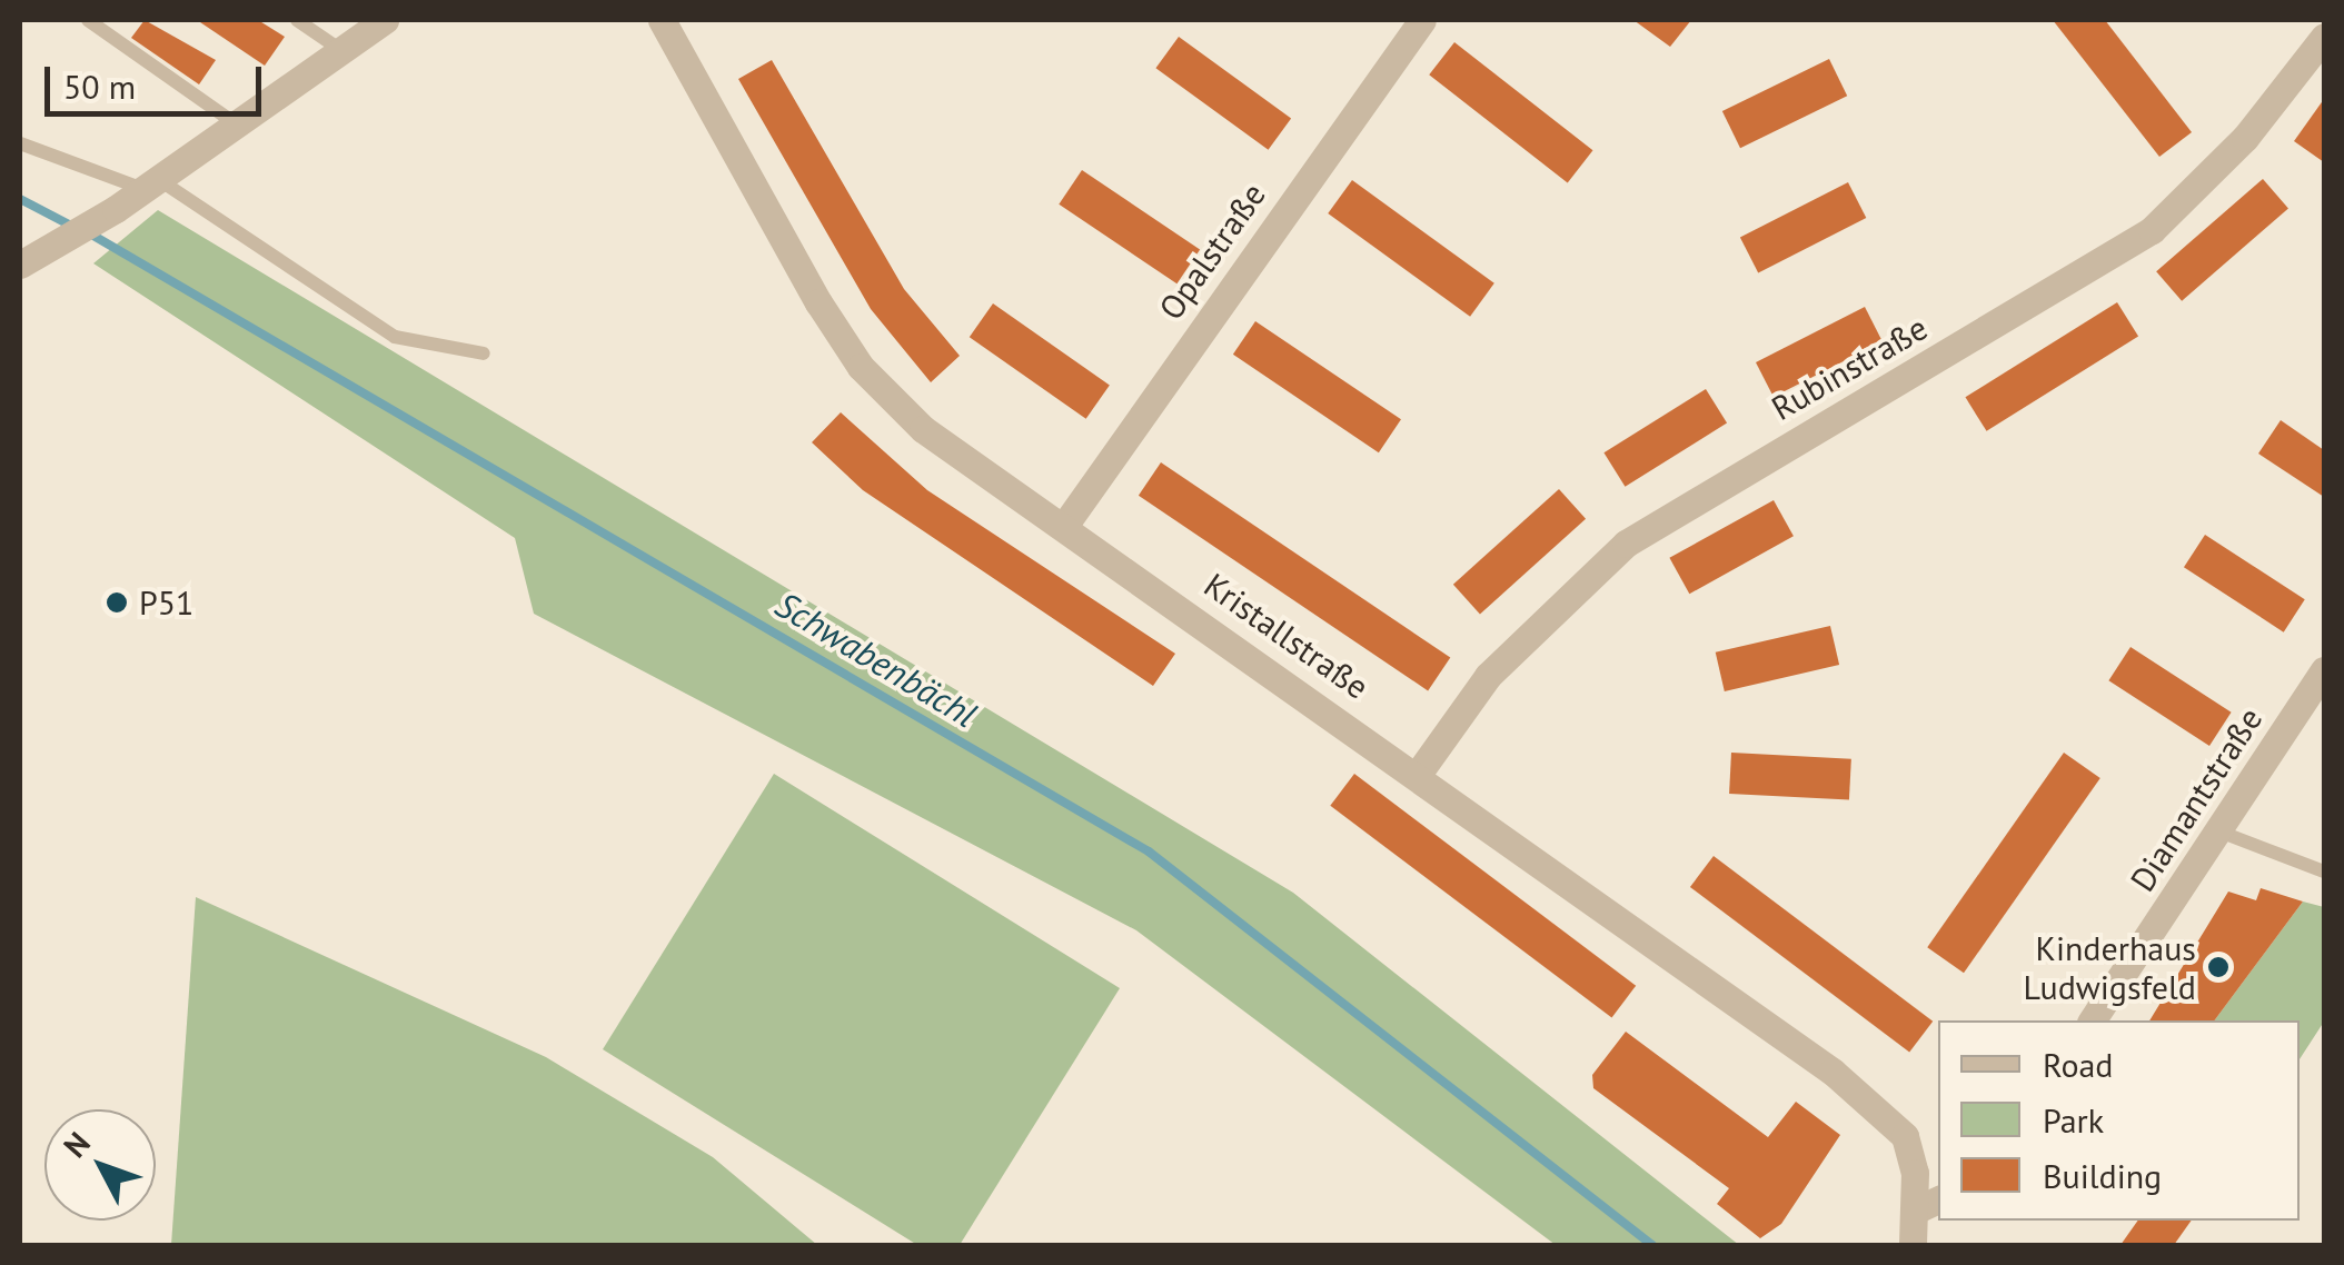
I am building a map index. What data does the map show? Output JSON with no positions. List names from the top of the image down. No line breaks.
{"streets":{"street":["Opalstraße","Rubinstraße","Kristallstraße","Diamantstraße"]},"crossings":[["Opalstraße","Kristallstraße"],["Rubinstraße","Kristallstraße"]],"water":["Schwabenbächl"],"places":["P51","Kinderhaus Ludwigsfeld"],"legend":["Road","Park","Building"],"scale_bar":"50 m","north":"top left"}
